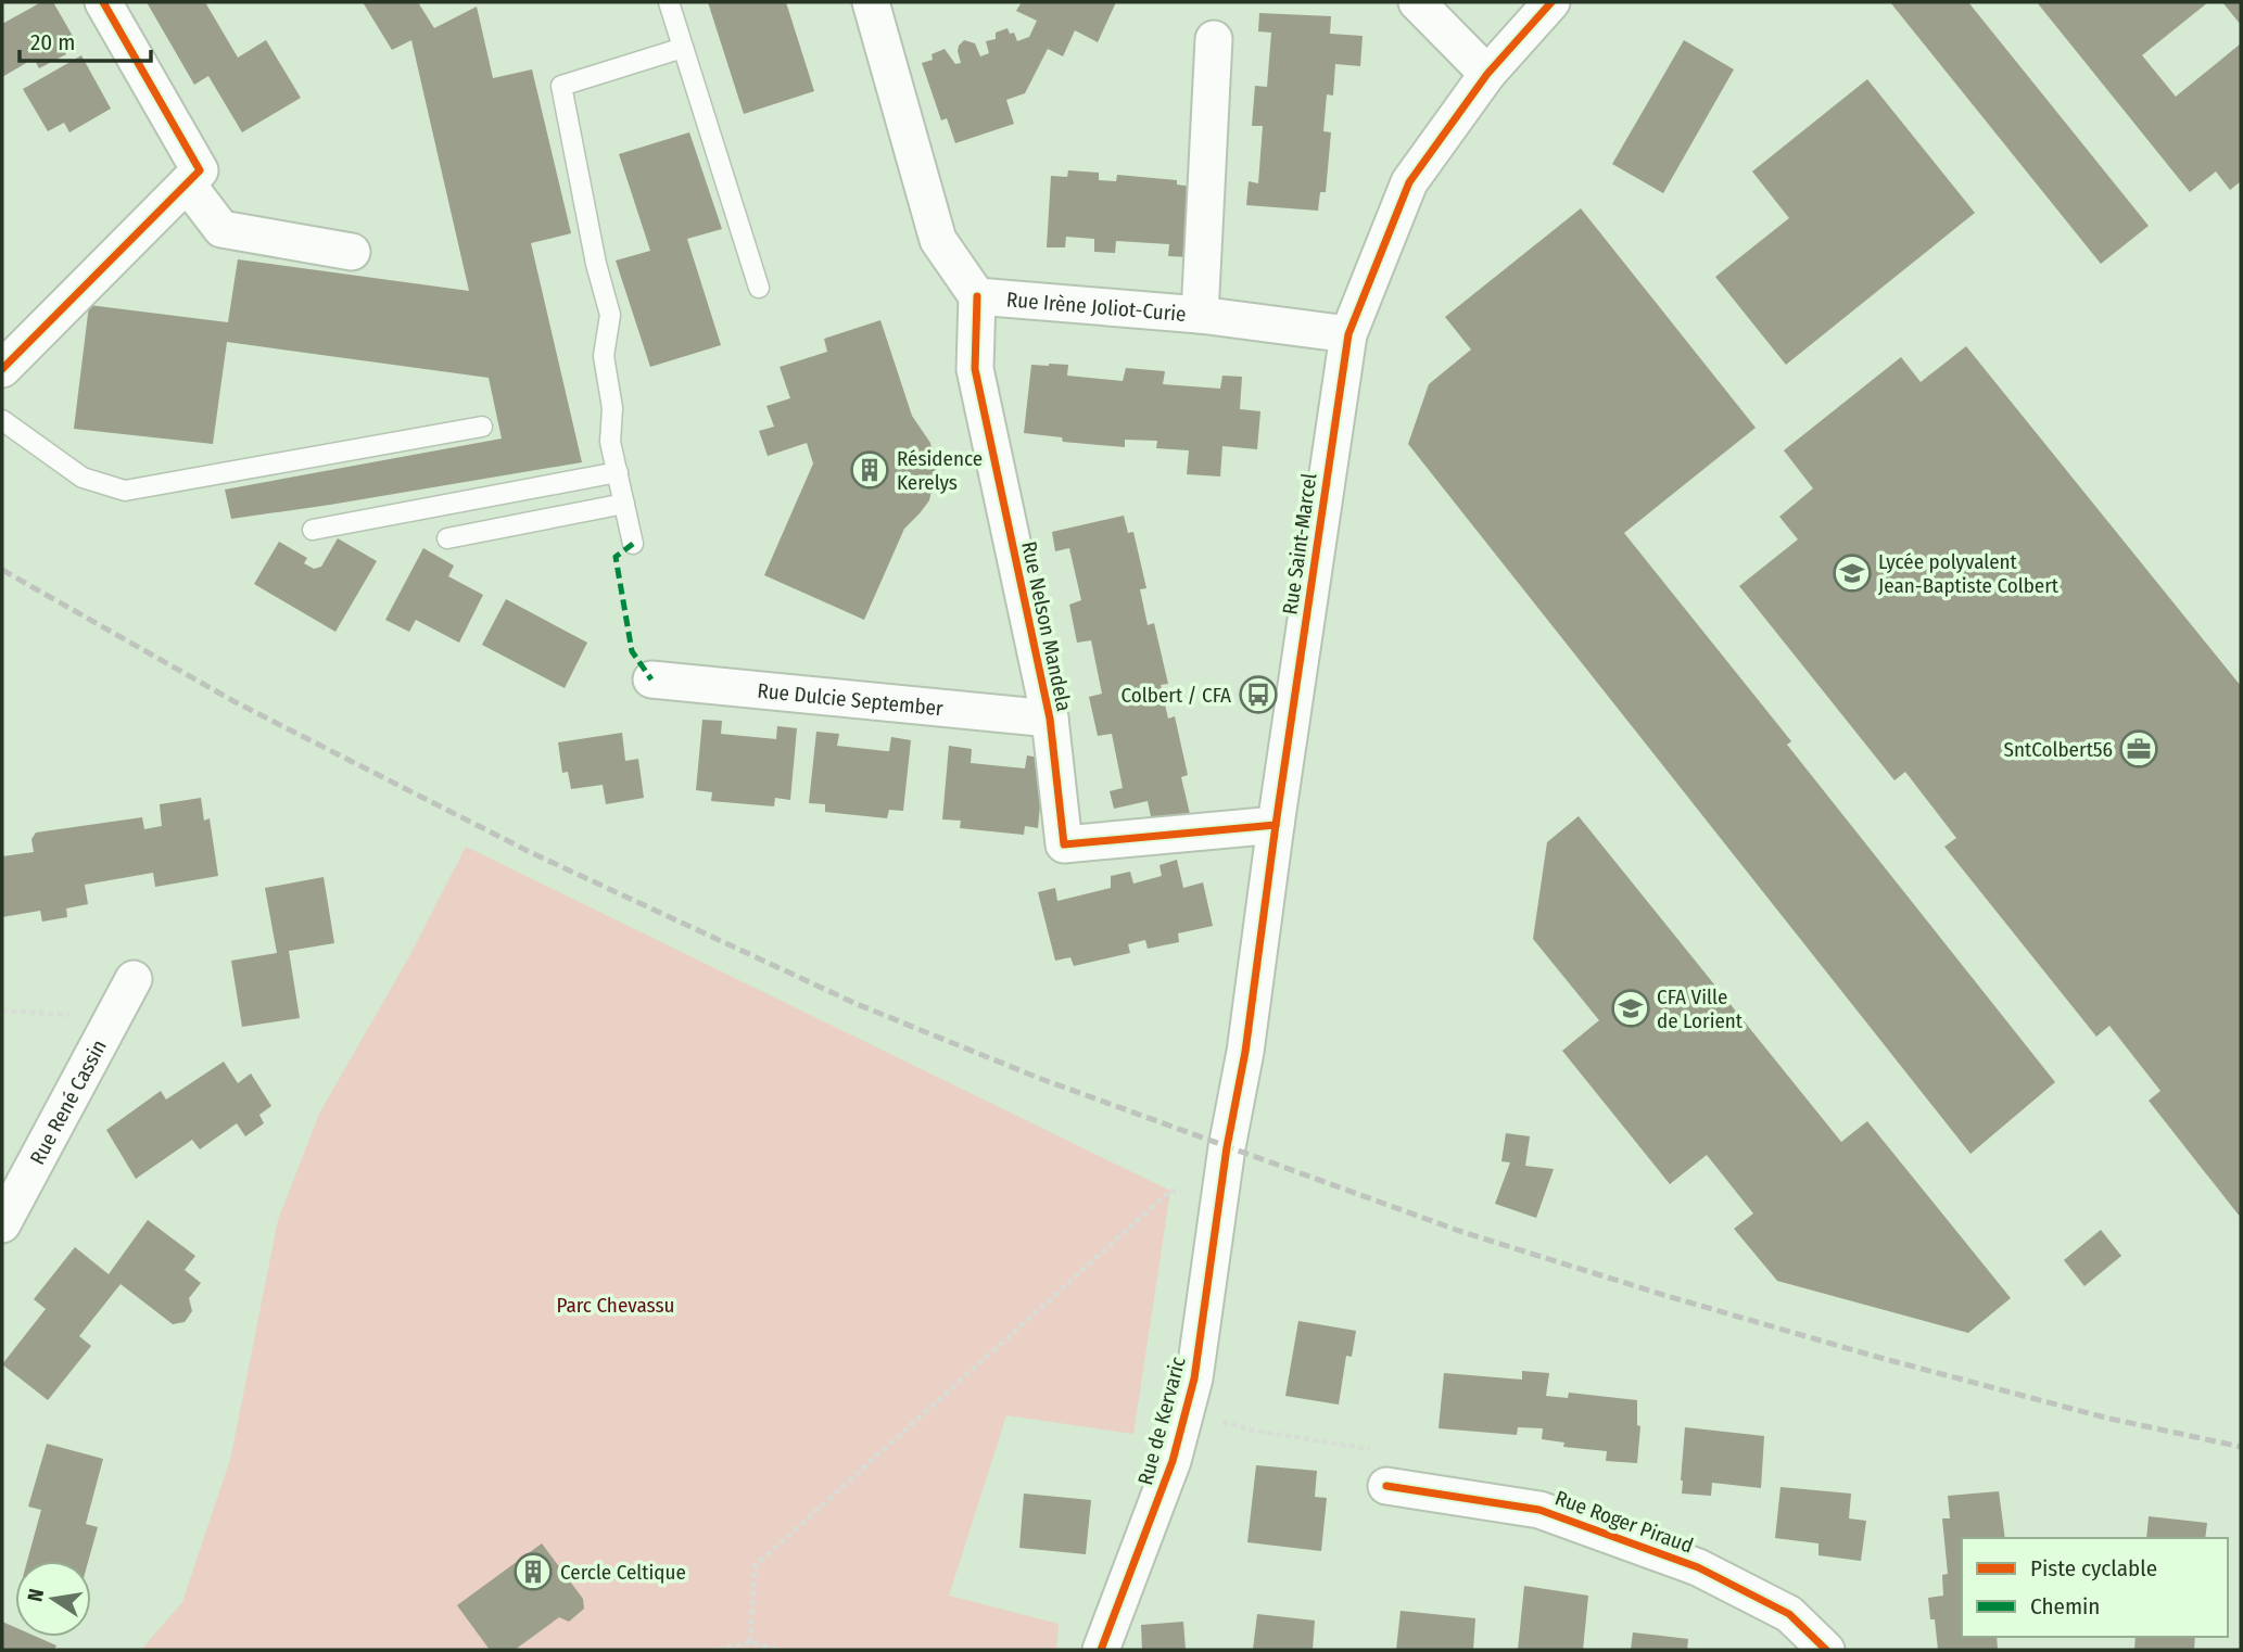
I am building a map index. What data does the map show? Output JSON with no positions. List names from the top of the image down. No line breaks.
{"streets":{"street":["Rue Irène Joliot-Curie","Rue Saint-Marcel","Rue Nelson Mandela","Rue Dulcie September","Rue René Cassin","Rue de Kervaric","Rue Roger Piraud"]},"crossings":[["Rue Irène Joliot-Curie","Rue Saint-Marcel"],["Rue Irène Joliot-Curie","Rue Nelson Mandela"],["Rue Saint-Marcel","Rue Nelson Mandela"],["Rue Saint-Marcel","Rue de Kervaric"],["Rue Nelson Mandela","Rue Dulcie September"]],"parks":["Parc Chevassu"],"places":{"building":["Résidence Kerelys","Cercle Celtique"],"school or university":["Lycée polyvalent Jean-Baptiste Colbert","CFA Ville de Lorient"],"bus stop":["Colbert / CFA"],"office":["SntColbert56"]},"legend":["Piste cyclable","Chemin"],"scale_bar":"20 m","north":"left"}
